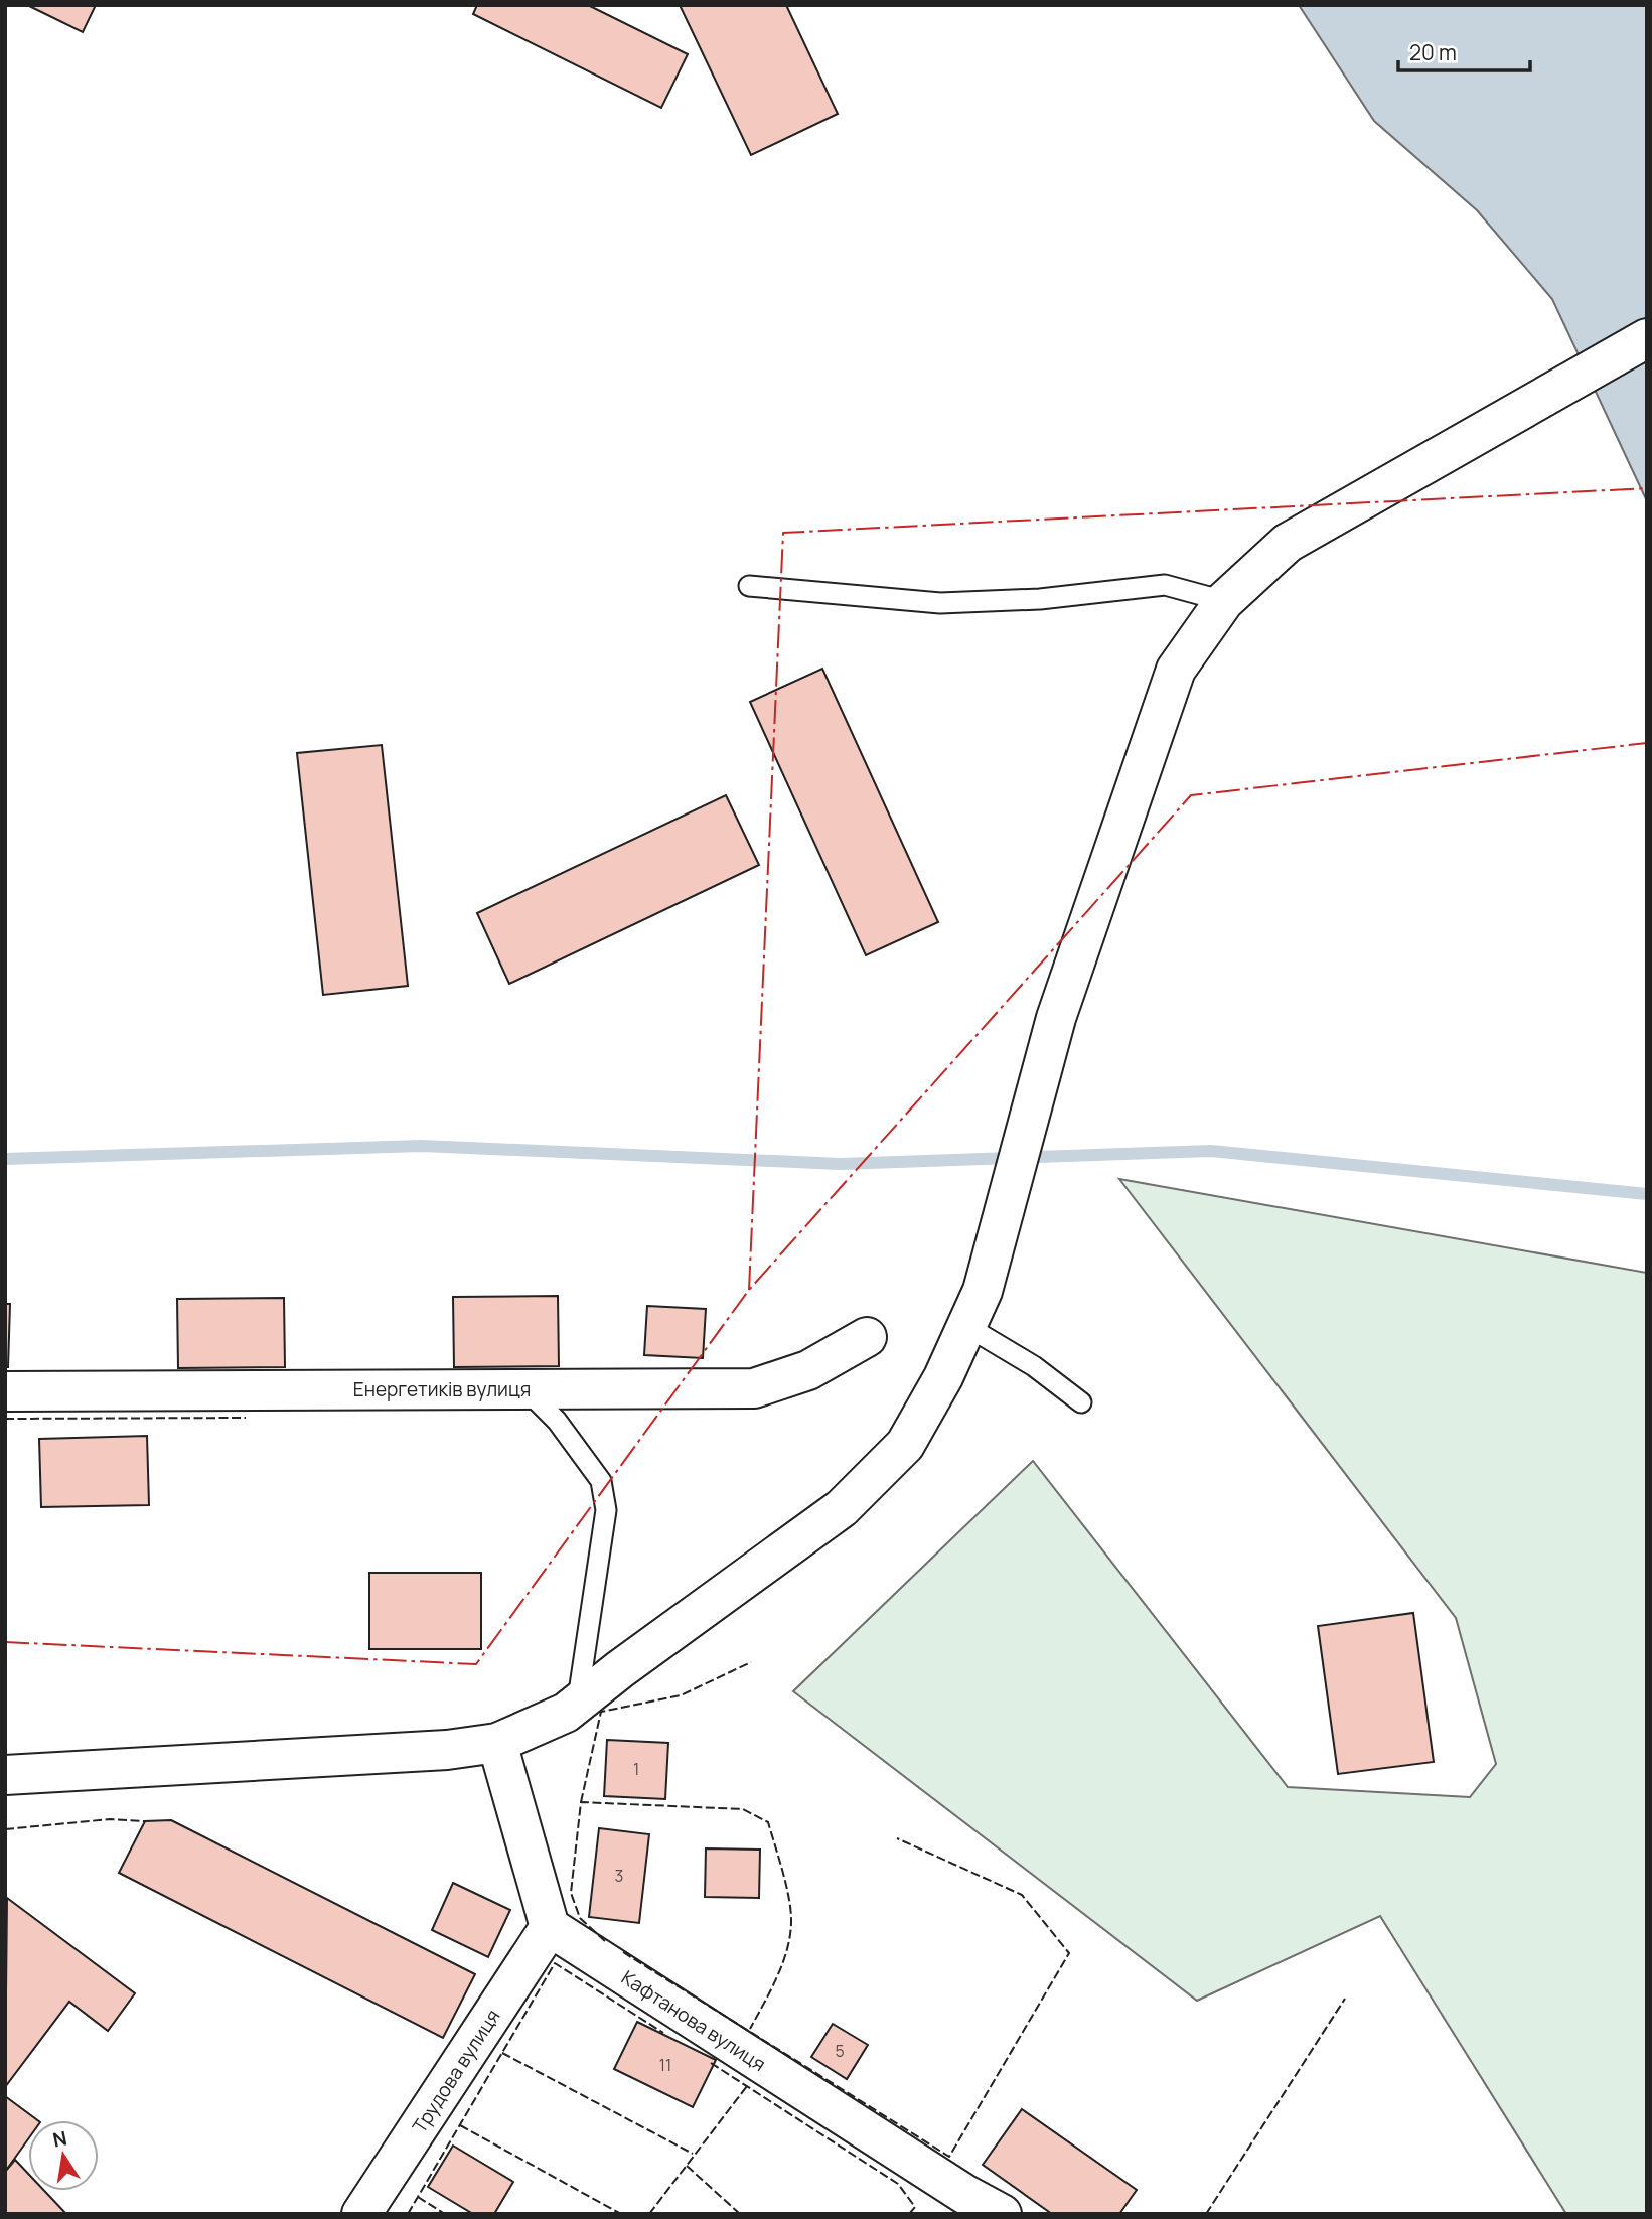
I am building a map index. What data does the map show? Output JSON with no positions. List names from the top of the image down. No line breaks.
{"streets":{"street":["Енергетиків вулиця","Кафтанова вулиця","Трудова вулиця"]},"crossings":[["Кафтанова вулиця","Трудова вулиця"]],"house_numbers":["1","3","5","11"],"scale_bar":"20 m","north":"top"}
